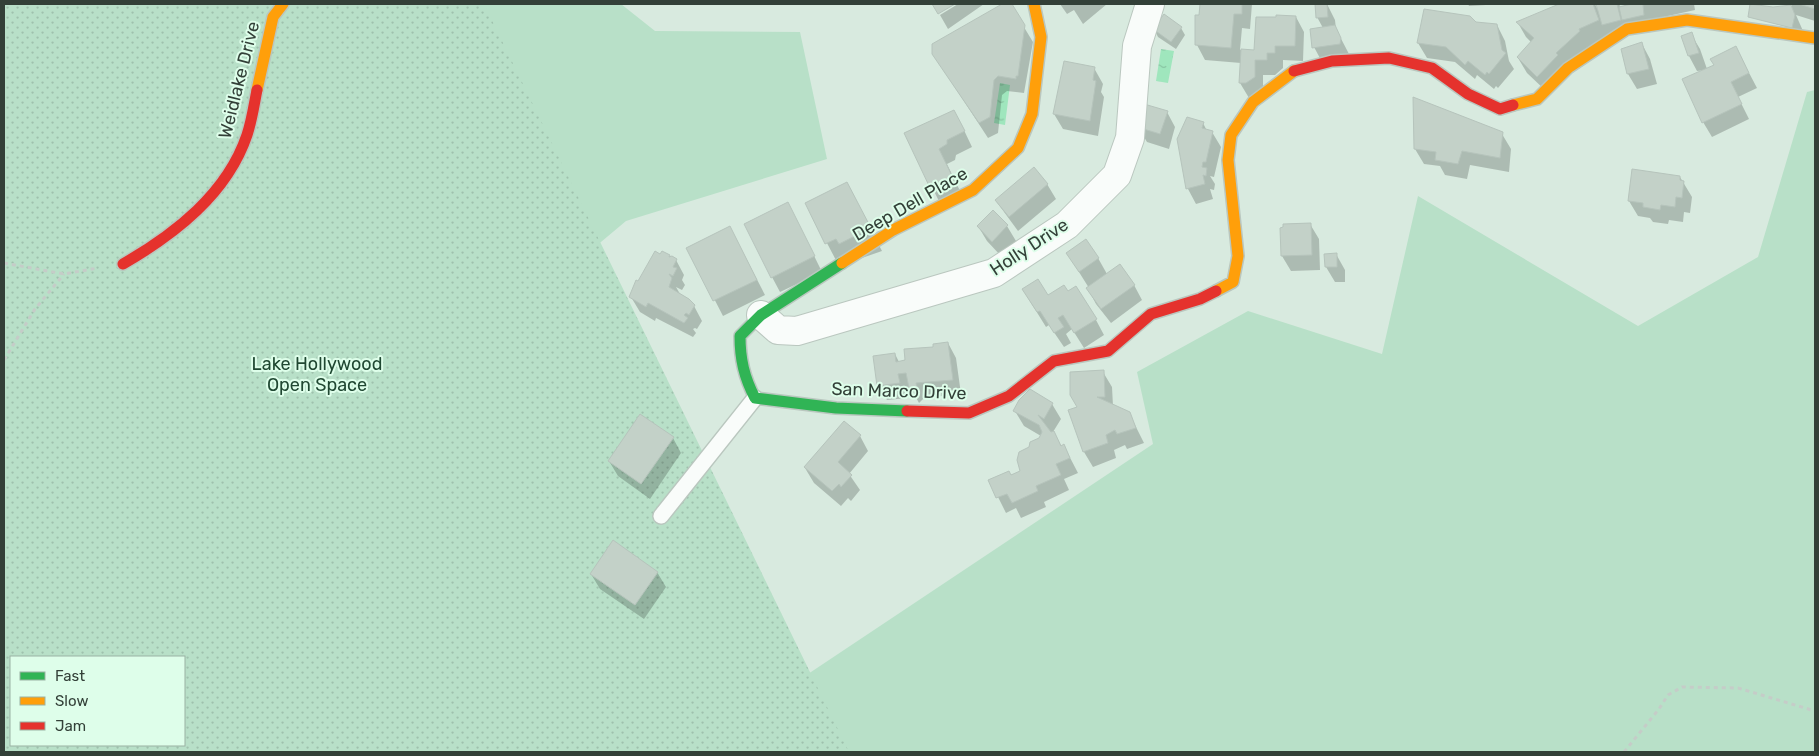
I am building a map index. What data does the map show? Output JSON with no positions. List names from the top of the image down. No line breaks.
{"streets":{"street":["Weidlake Drive","Deep Dell Place","Holly Drive","San Marco Drive"]},"crossings":[["Deep Dell Place","Holly Drive"],["Deep Dell Place","San Marco Drive"]],"parks":["Lake Hollywood Open Space"],"legend":["Fast","Slow","Jam"]}
